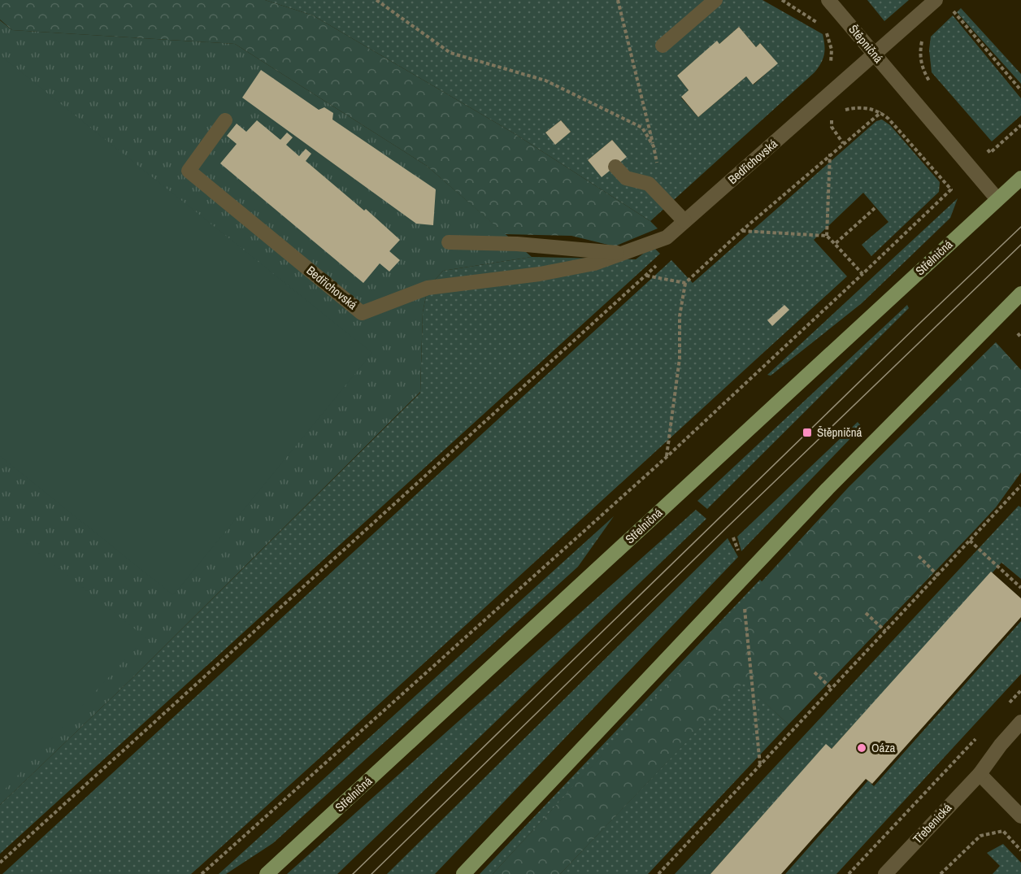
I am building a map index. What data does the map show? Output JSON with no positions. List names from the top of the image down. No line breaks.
{"streets":{"main road":["Střelničná"],"street":["Štěpničná","Bedřichovská","Třebenická"]},"crossings":[["Štěpničná","Bedřichovská"],["Štěpničná","Střelničná"]],"places":{"transit":["Štěpničná"],"other":["Oáza"]}}
